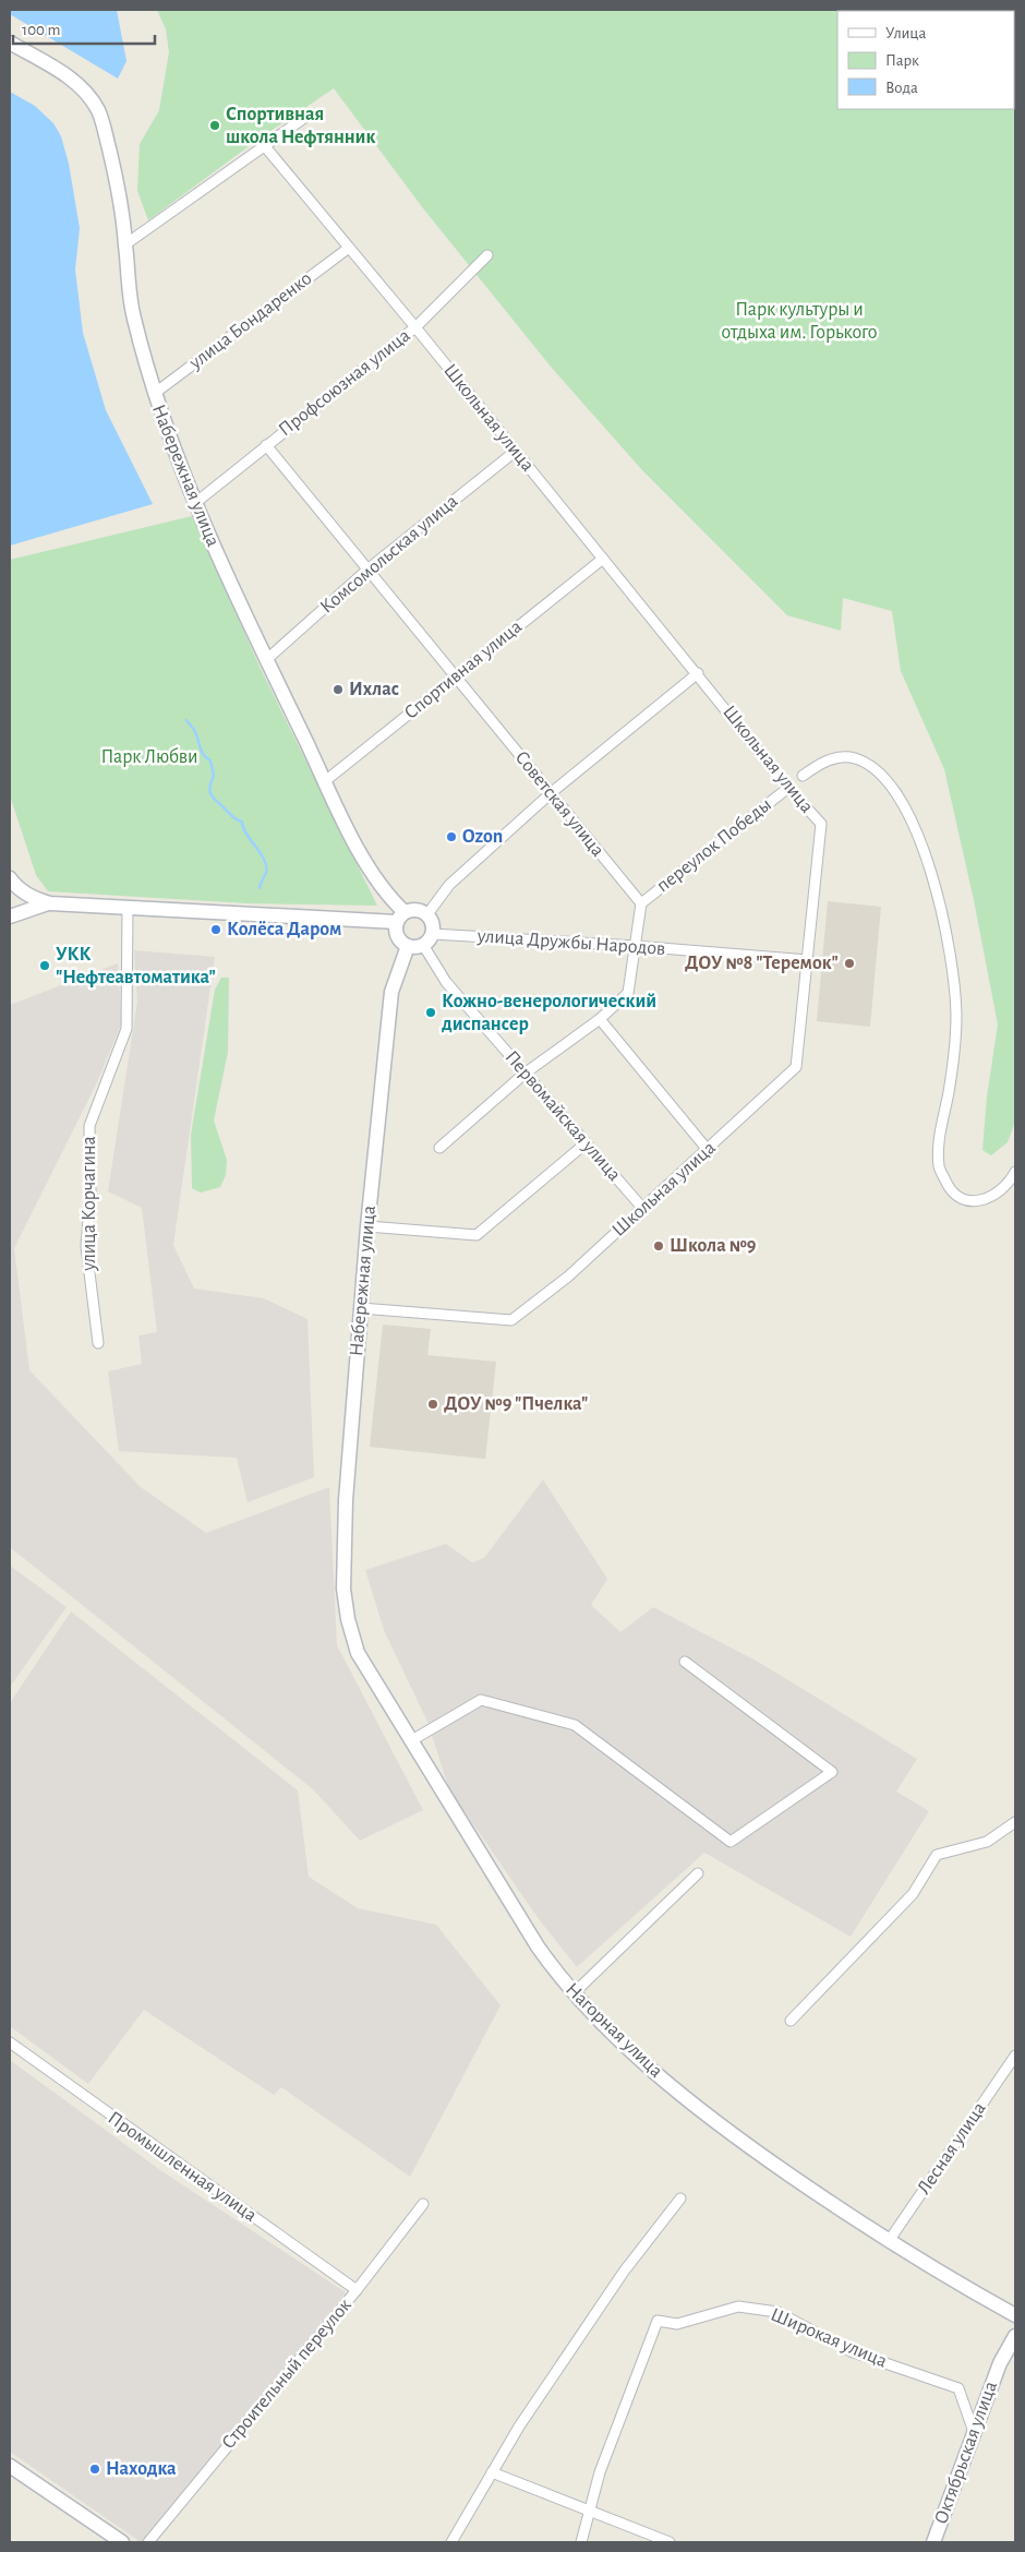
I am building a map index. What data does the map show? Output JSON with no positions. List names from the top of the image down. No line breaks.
{"streets":{"main road":["Набережная улица","Нагорная улица","Октябрьская улица"],"street":["улица Бондаренко","Профсоюзная улица","Школьная улица","Комсомольская улица","Спортивная улица","Советская улица","переулок Победы","улица Дружбы Народов","Первомайская улица","улица Корчагина","Лесная улица","Промышленная улица","Широкая улица","Строительный переулок"]},"crossings":[["улица Бондаренко","Школьная улица"],["улица Бондаренко","Набережная улица"],["Профсоюзная улица","Школьная улица"],["Профсоюзная улица","Набережная улица"],["Профсоюзная улица","Советская улица"],["Школьная улица","Набережная улица"],["Школьная улица","Комсомольская улица"],["Школьная улица","Спортивная улица"],["Школьная улица","переулок Победы"],["Школьная улица","улица Дружбы Народов"],["Школьная улица","Первомайская улица"],["Набережная улица","Комсомольская улица"],["Набережная улица","Спортивная улица"],["Набережная улица","улица Дружбы Народов"],["Набережная улица","Первомайская улица"],["Набережная улица","Нагорная улица"],["Комсомольская улица","Советская улица"],["Спортивная улица","Советская улица"],["Советская улица","переулок Победы"],["улица Дружбы Народов","Первомайская улица"],["Нагорная улица","Лесная улица"],["Промышленная улица","Строительный переулок"],["Широкая улица","Октябрьская улица"]],"parks":["Парк культуры и отдыха им. Горького","Парк Любви"],"places":["Спортивная школа Нефтянник","Ихлас","Ozon","Колёса Даром","ДОУ №8 \"Теремок\"","УКК \"Нефтеавтоматика\"","Кожно-венерологический диспансер","Школа №9","ДОУ №9 \"Пчелка\"","Находка"],"legend":["Улица","Парк","Вода"],"scale_bar":"100 m"}
